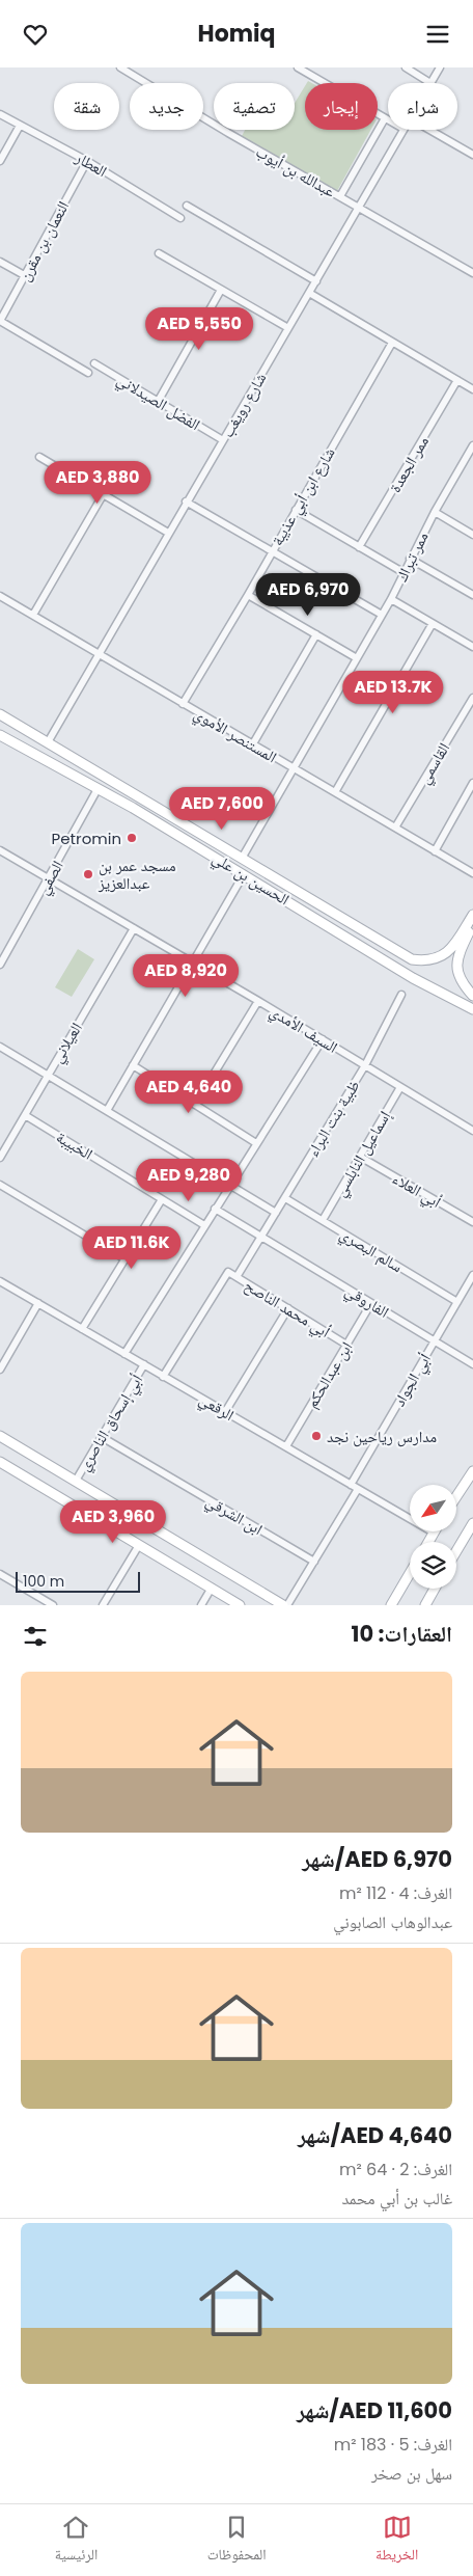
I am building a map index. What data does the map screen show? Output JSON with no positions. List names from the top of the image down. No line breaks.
{"streets":{"street":["العطار","عبدالله بن أيوب","النعمان بن مقرن","الفضل الصيدلاني","شارع رويغب","ممر الجعدة","شارع ابن أبي عذيبة","ممر تبراك","المستنصر الأموي","القاسمي","الصفي","الحسين بن علي","السيف الأمدي","العيلاني","ظبية بنت البراء","الخبيبة","إسماعيل النابلسي","أبي العلاء","سالم البصري","الفاروقي","أبي محمد الناصح","ابن عبدالحكم","أبي الجواد","الرقعي","أبي إسحاق الناصري","ابن الشرقي"]},"crossings":[["العطار","النعمان بن مقرن"],["عبدالله بن أيوب","شارع رويغب"],["الفضل الصيدلاني","شارع رويغب"],["شارع رويغب","المستنصر الأموي"],["شارع رويغب","الحسين بن علي"],["شارع ابن أبي عذيبة","المستنصر الأموي"],["ممر تبراك","المستنصر الأموي"],["ممر تبراك","الحسين بن علي"],["المستنصر الأموي","القاسمي"],["الصفي","الحسين بن علي"],["الصفي","السيف الأمدي"],["السيف الأمدي","العيلاني"],["السيف الأمدي","ظبية بنت البراء"],["السيف الأمدي","إسماعيل النابلسي"],["العيلاني","الخبيبة"],["ظبية بنت البراء","سالم البصري"],["ظبية بنت البراء","الفاروقي"],["ظبية بنت البراء","أبي محمد الناصح"],["إسماعيل النابلسي","أبي العلاء"],["إسماعيل النابلسي","سالم البصري"],["سالم البصري","أبي الجواد"],["الفاروقي","ابن عبدالحكم"],["الفاروقي","أبي الجواد"],["أبي محمد الناصح","ابن عبدالحكم"],["أبي محمد الناصح","الرقعي"],["ابن عبدالحكم","الرقعي"],["أبي الجواد","الرقعي"],["أبي الجواد","ابن الشرقي"],["الرقعي","أبي إسحاق الناصري"],["أبي إسحاق الناصري","ابن الشرقي"]],"places":["Petromin","مسجد عمر بن عبدالعزيز","مدارس رياحين نجد"],"scale_bar":"100 m","north":"bottom left","page":{"header":"Homiq","chip":["شراء","إيجار","تصفية","جديد","شقة"],"price":["AED 5,550","AED 3,880","AED 6,970","AED 13.7K","AED 7,600","AED 8,920","AED 4,640","AED 9,280","AED 11.6K","AED 3,960"],"scale":"100 m","heading":"العقارات: 10","list":[{"name":"AED 6,970/شهر","note":"الغرف: 4 · 112 m² · عبدالوهاب الصابوني"},{"name":"AED 4,640/شهر","note":"الغرف: 2 · 64 m² · غالب بن أبي محمد"},{"name":"AED 11,600/شهر","note":"الغرف: 5 · 183 m² · سهل بن صخر"}],"tabs":["الخريطة","المحفوظات","الرئيسية"]}}
